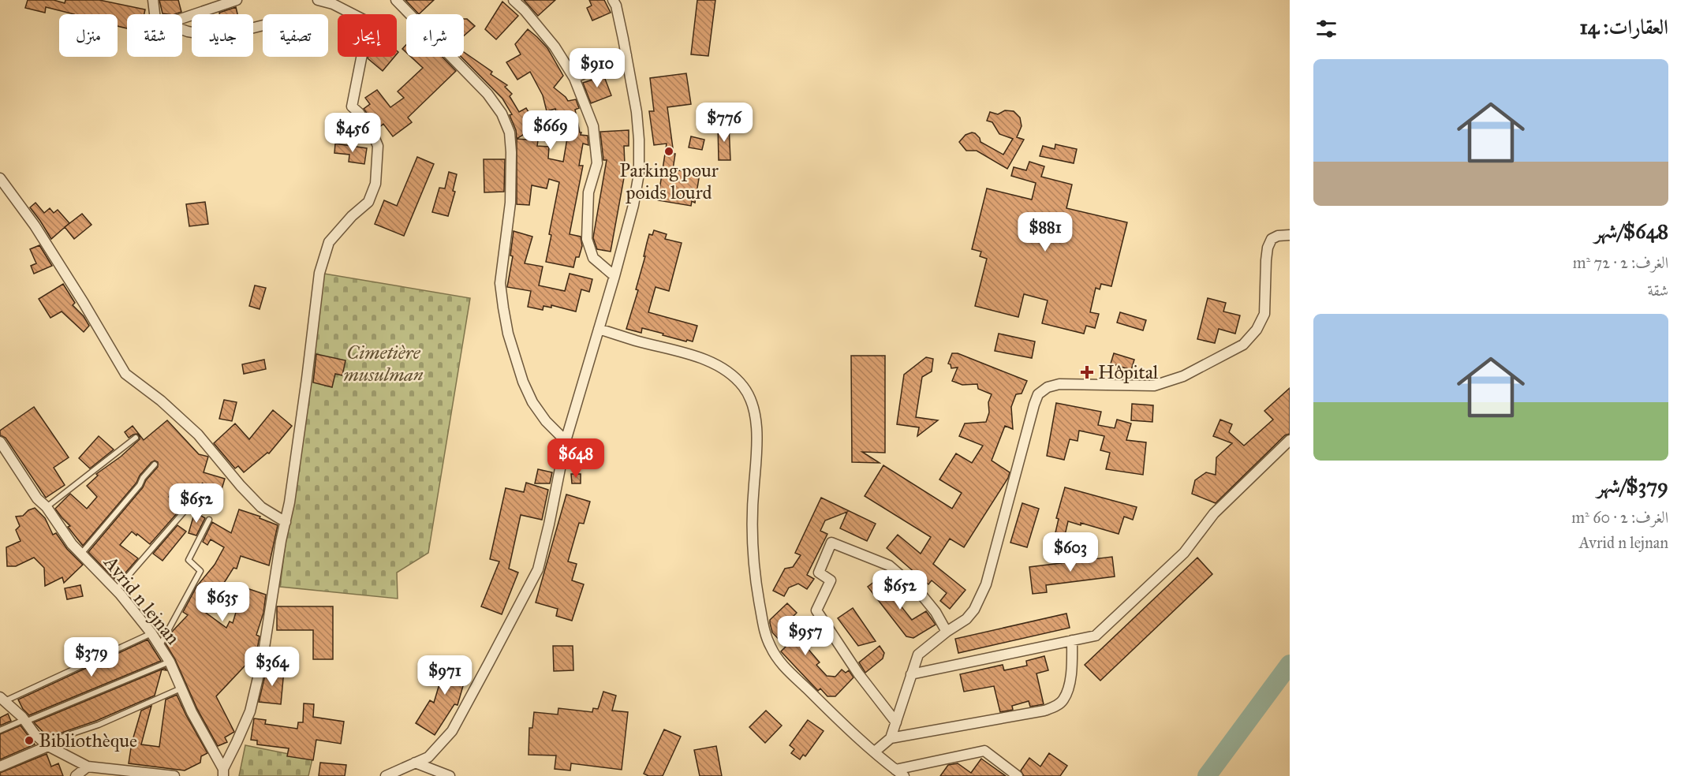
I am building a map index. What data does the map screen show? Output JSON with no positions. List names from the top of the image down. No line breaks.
{"streets":{"street":["Avrid n lejnan"]},"parks":["Cimetière musulman"],"places":{"other":["Parking pour poids lourd","Bibliothèque"],"health":["Hôpital"]},"page":{"heading":"العقارات: 14","chip":["شراء","إيجار","تصفية","جديد","شقة","منزل"],"price":["$910","$776","$669","$456","$881","$648","$652","$603","$652","$635","$957","$379","$364","$971"],"list":[{"name":"$648/شهر","note":"الغرف: 2 · 72 m² · شقة"},{"name":"$379/شهر","note":"الغرف: 2 · 60 m² · Avrid n lejnan"}]}}
